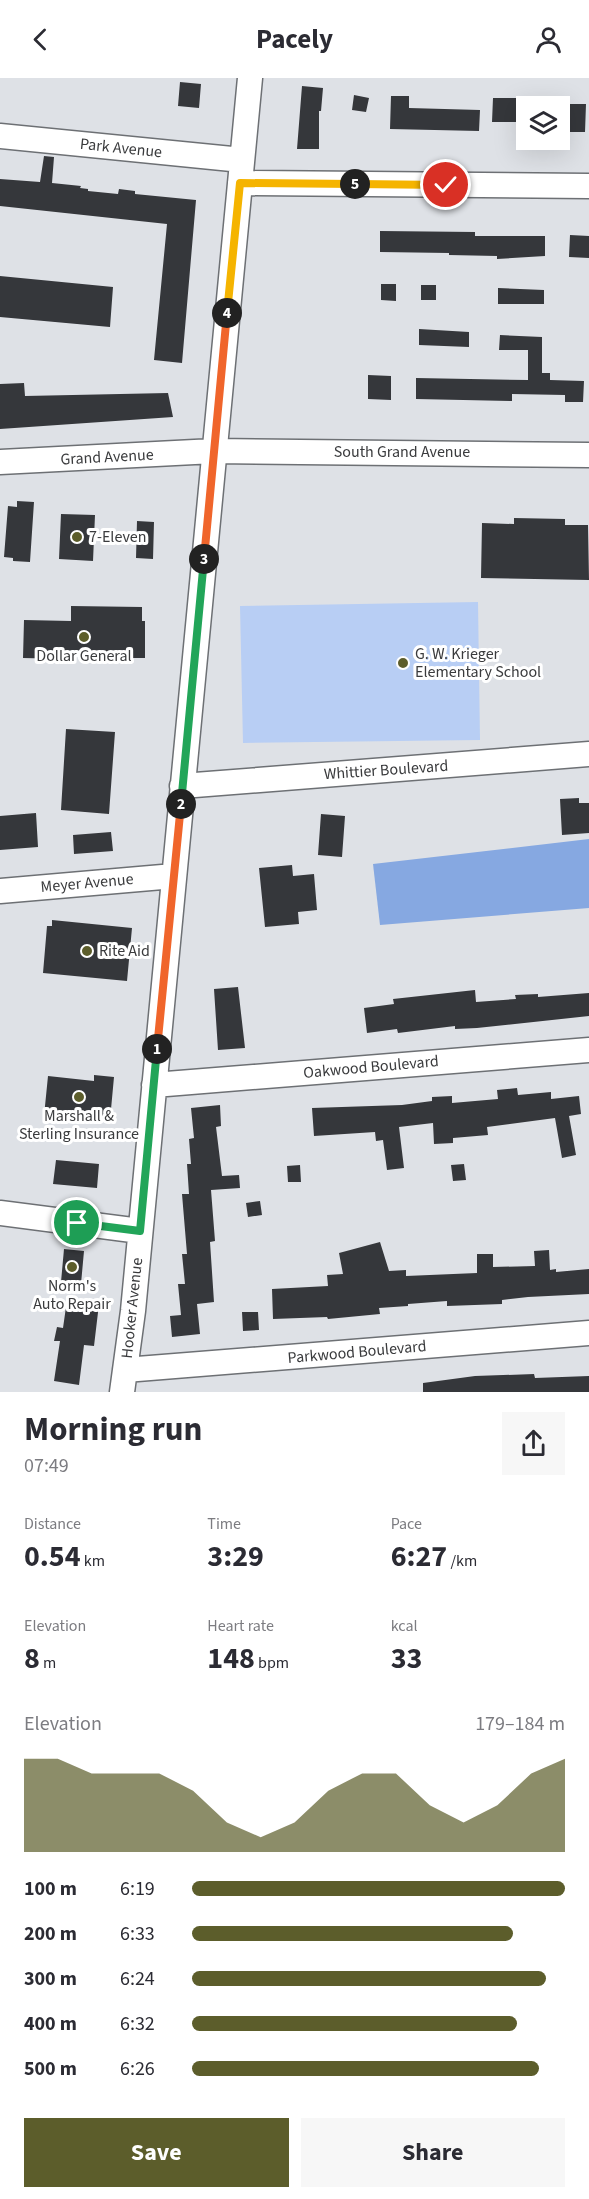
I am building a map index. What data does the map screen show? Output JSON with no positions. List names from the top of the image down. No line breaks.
{"streets":{"street":["Park Avenue","South Grand Avenue","Grand Avenue","Whittier Boulevard","Meyer Avenue","Oakwood Boulevard","Hooker Avenue","Parkwood Boulevard"]},"crossings":[["Park Avenue","Hooker Avenue"],["South Grand Avenue","Grand Avenue"],["South Grand Avenue","Hooker Avenue"],["Grand Avenue","Hooker Avenue"],["Whittier Boulevard","Hooker Avenue"],["Meyer Avenue","Hooker Avenue"],["Oakwood Boulevard","Hooker Avenue"],["Hooker Avenue","Parkwood Boulevard"]],"places":["7-Eleven","Dollar General","G. W. Krieger Elementary School","Rite Aid","Marshall & Sterling Insurance","Norm's Auto Repair"],"page":{"header":"Pacely","pins":["5","4","3","2","1"],"heading":["Morning run","07:49"],"stats":[["Distance","0.54 km"],["Time","3:29"],["Pace","6:27 /km"],["Elevation","8 m"],["Heart rate","148 bpm"],["kcal","33"]],"chart":["Elevation","179–184 m"],"list":[{"name":"100 m","note":"6:19"},{"name":"200 m","note":"6:33"},{"name":"300 m","note":"6:24"},{"name":"400 m","note":"6:32"},{"name":"500 m","note":"6:26"}],"buttons":["Save","Share"]}}
